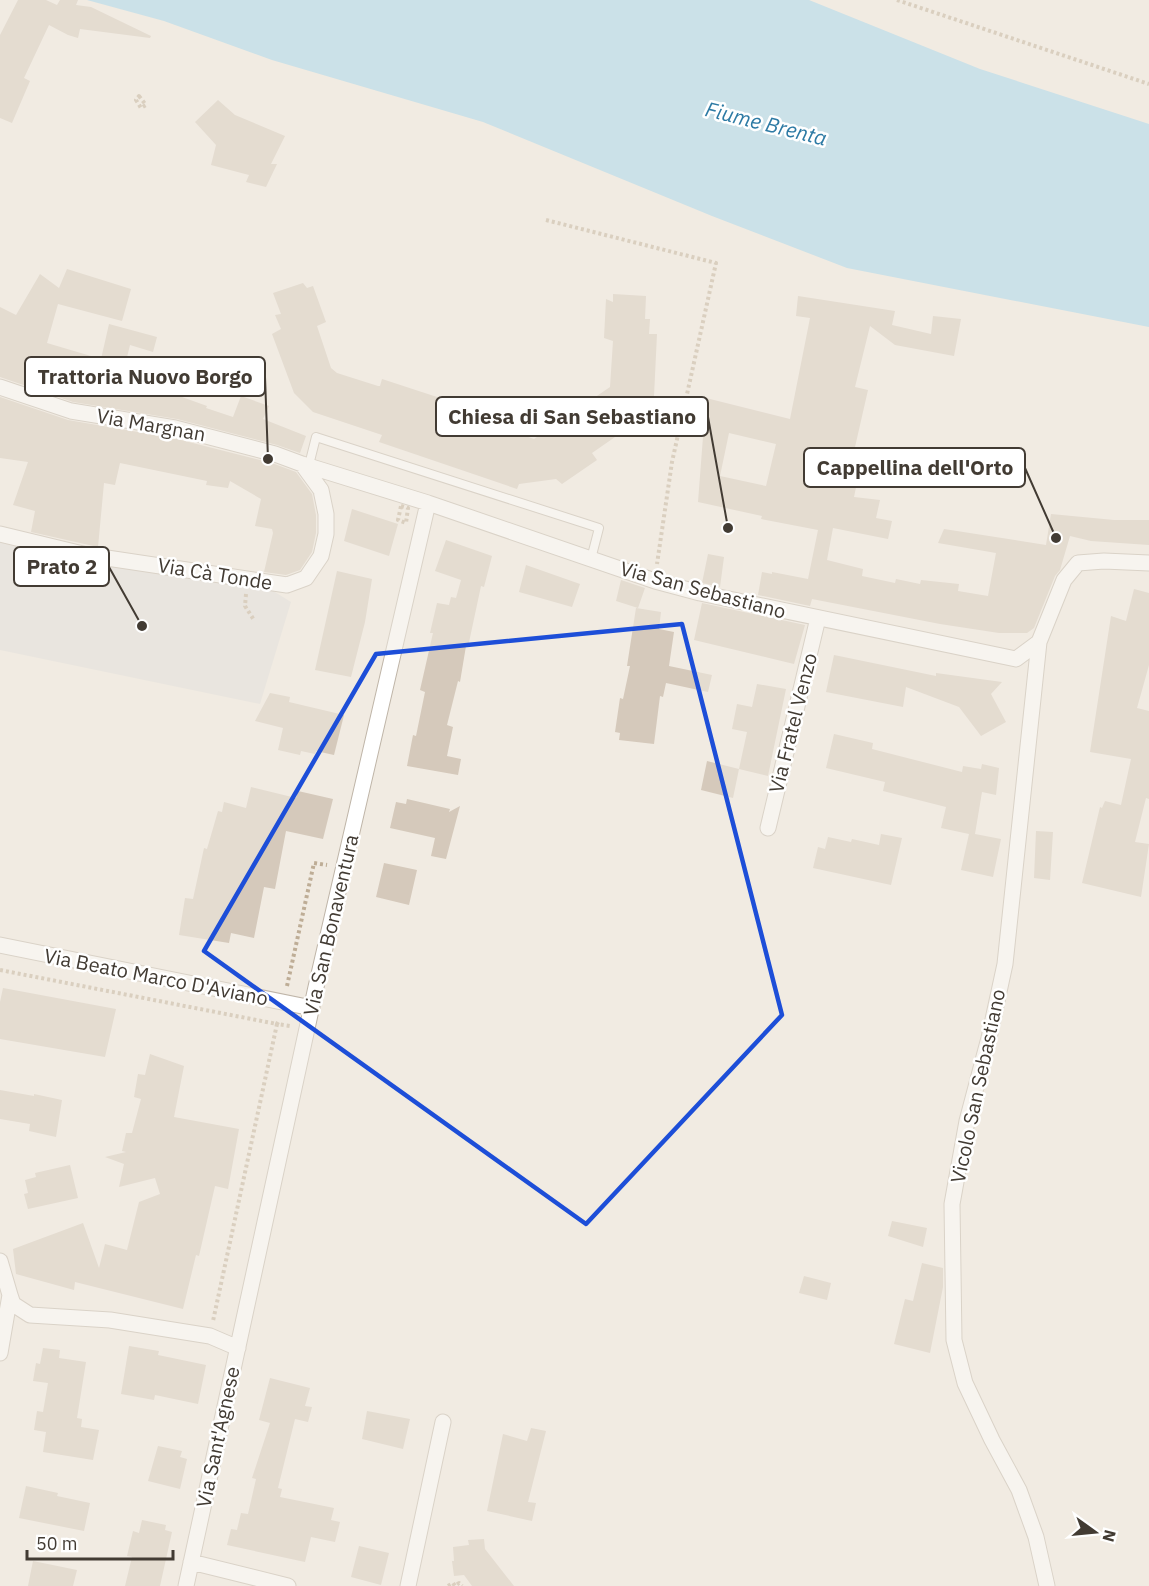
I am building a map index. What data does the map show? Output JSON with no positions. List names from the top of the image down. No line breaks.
{"streets":{"street":["Via Margnan","Via Cà Tonde","Via San Sebastiano","Via Fratel Venzo","Via San Bonaventura","Via Beato Marco D'Aviano","Vicolo San Sebastiano","Via Sant'Agnese"]},"crossings":[["Via Margnan","Via Cà Tonde"],["Via Margnan","Via San Sebastiano"],["Via Cà Tonde","Via San Sebastiano"],["Via San Sebastiano","Via Fratel Venzo"],["Via San Sebastiano","Via San Bonaventura"],["Via San Sebastiano","Vicolo San Sebastiano"],["Via San Bonaventura","Via Beato Marco D'Aviano"],["Via San Bonaventura","Via Sant'Agnese"]],"water":["Fiume Brenta"],"places":["Trattoria Nuovo Borgo","Chiesa di San Sebastiano","Cappellina dell'Orto","Prato 2"],"scale_bar":"50 m","north":"right"}
